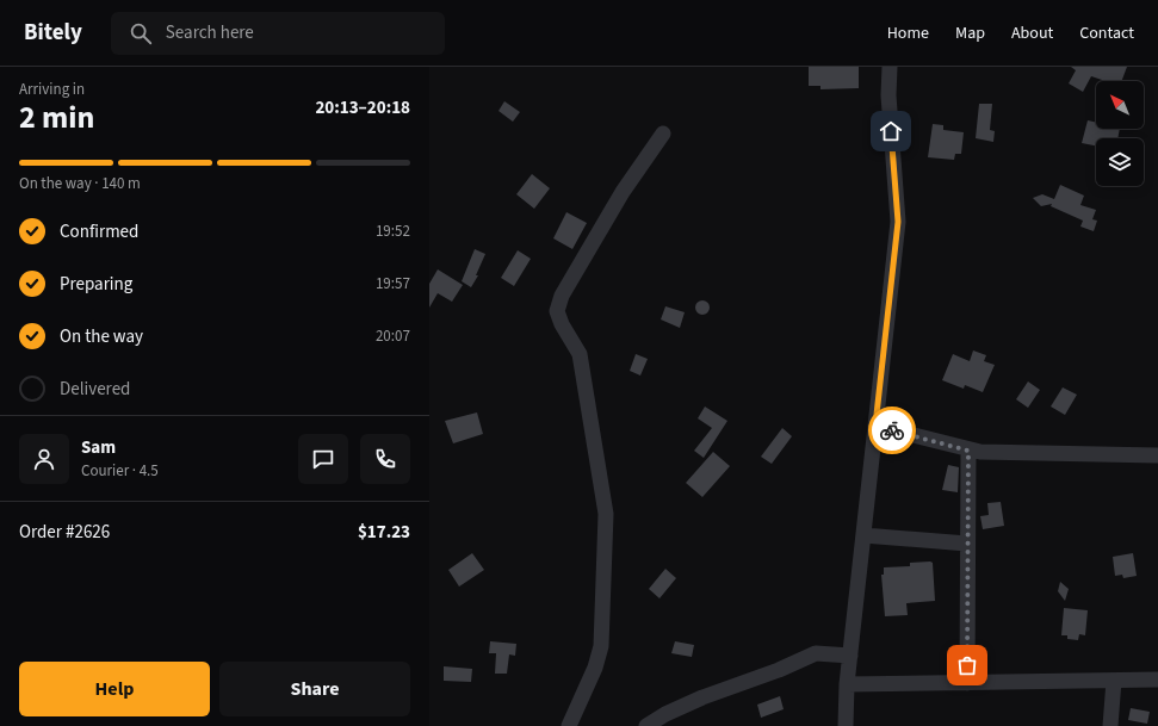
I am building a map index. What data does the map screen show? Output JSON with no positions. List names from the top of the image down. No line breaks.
{"north":"top left","page":{"header":"Bitely","search":"Search here","nav":["Home","Map","About","Contact"],"heading":["2 min","Arriving in","20:13–20:18"],"panel":["Sam","Courier · 4.5","Order #2626","$17.23"],"bar":"On the way · 140 m","list":[["Confirmed","19:52"],["Preparing","19:57"],["On the way","20:07"],"Delivered"],"buttons":["Help","Share"]}}
